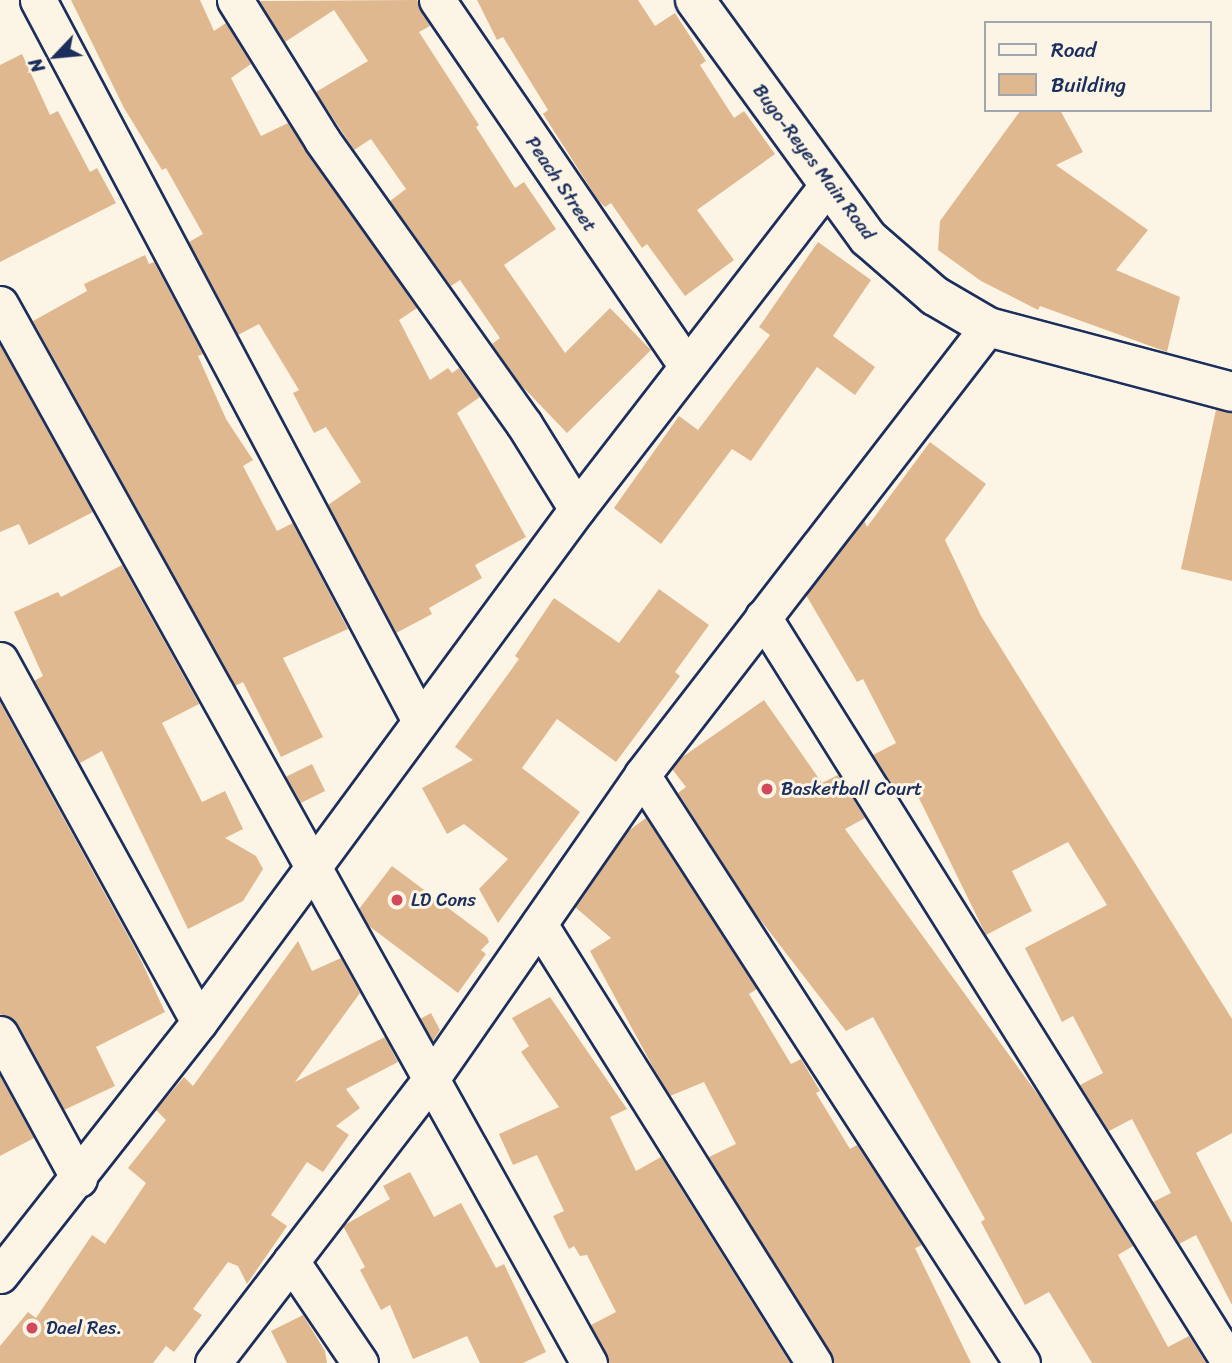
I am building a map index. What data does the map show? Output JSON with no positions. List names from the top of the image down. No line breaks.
{"streets":{"street":["Bugo-Reyes Main Road","Peach Street"]},"places":["Basketball Court","LD Cons","Dael Res."],"legend":["Road","Building"],"north":"bottom left"}
